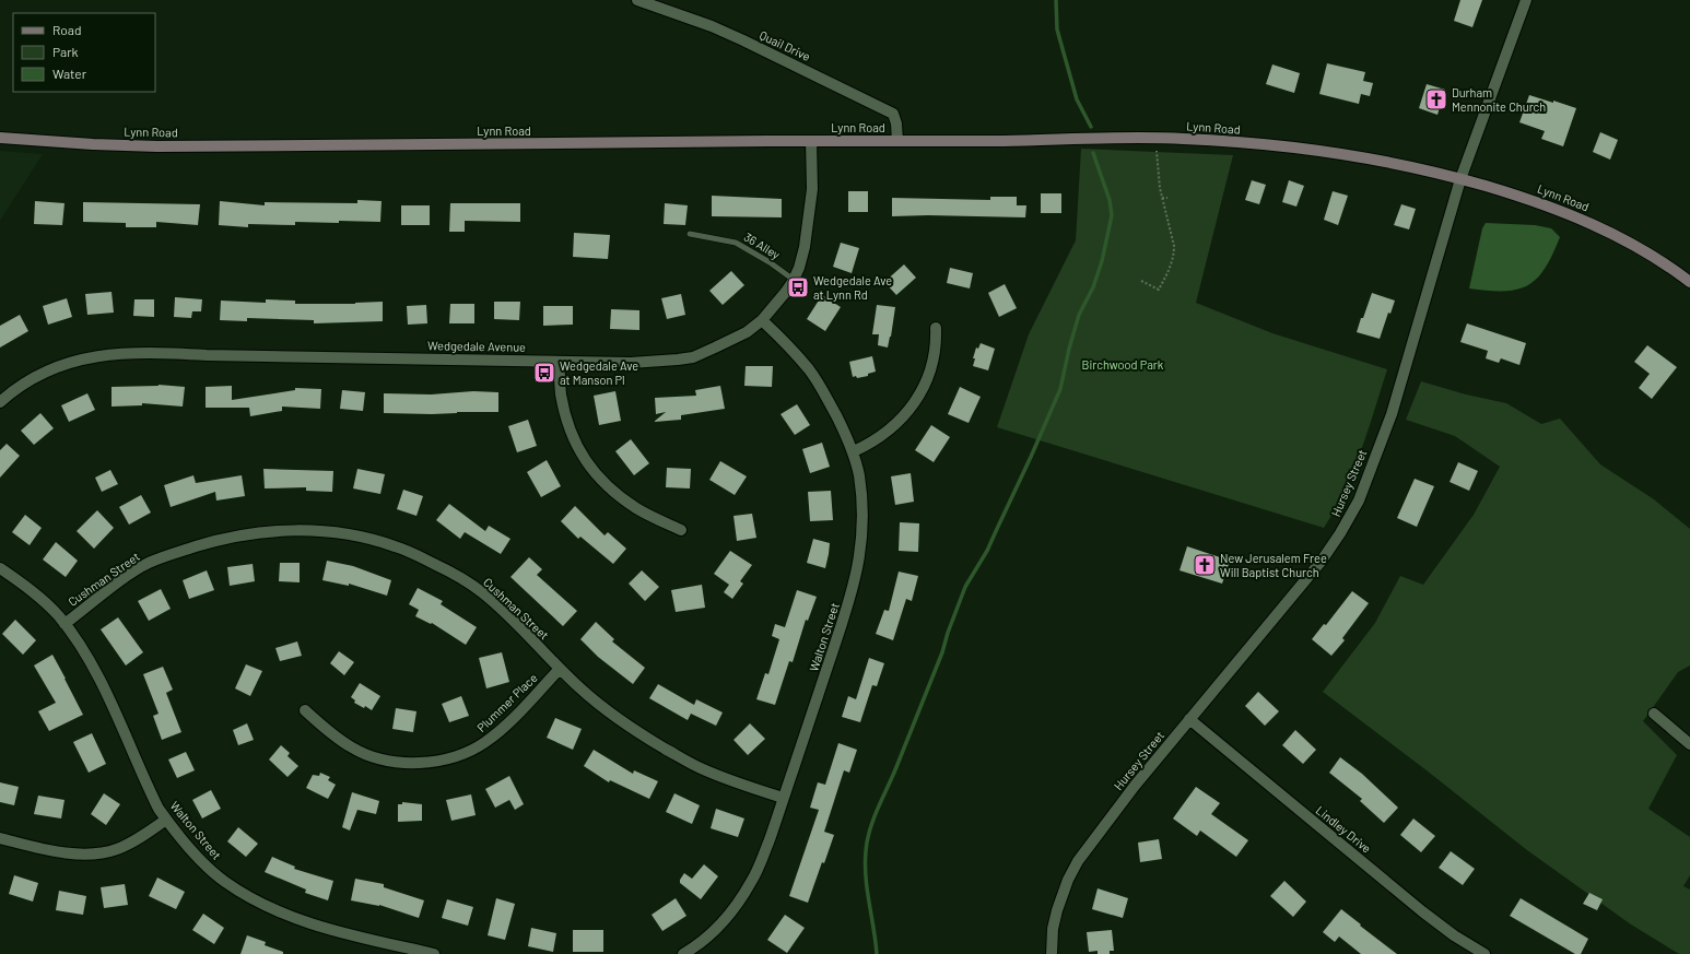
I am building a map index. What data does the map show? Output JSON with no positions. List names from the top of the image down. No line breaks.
{"streets":{"street":["Quail Drive","Lynn Road","Wedgedale Avenue","Hursey Street","Cushman Street","Walton Street","Plummer Place","Lindley Drive"],"lane":["36 Alley"]},"crossings":[["Quail Drive","Lynn Road"],["Lynn Road","Wedgedale Avenue"],["Lynn Road","Hursey Street"],["36 Alley","Wedgedale Avenue"],["Wedgedale Avenue","Walton Street"],["Hursey Street","Lindley Drive"],["Cushman Street","Walton Street"],["Cushman Street","Plummer Place"]],"parks":["Birchwood Park"],"places":{"church":["Durham Mennonite Church","New Jerusalem Free Will Baptist Church"],"bus stop":["Wedgedale Ave at Lynn Rd","Wedgedale Ave at Manson Pl"]},"legend":["Road","Park","Water"]}
